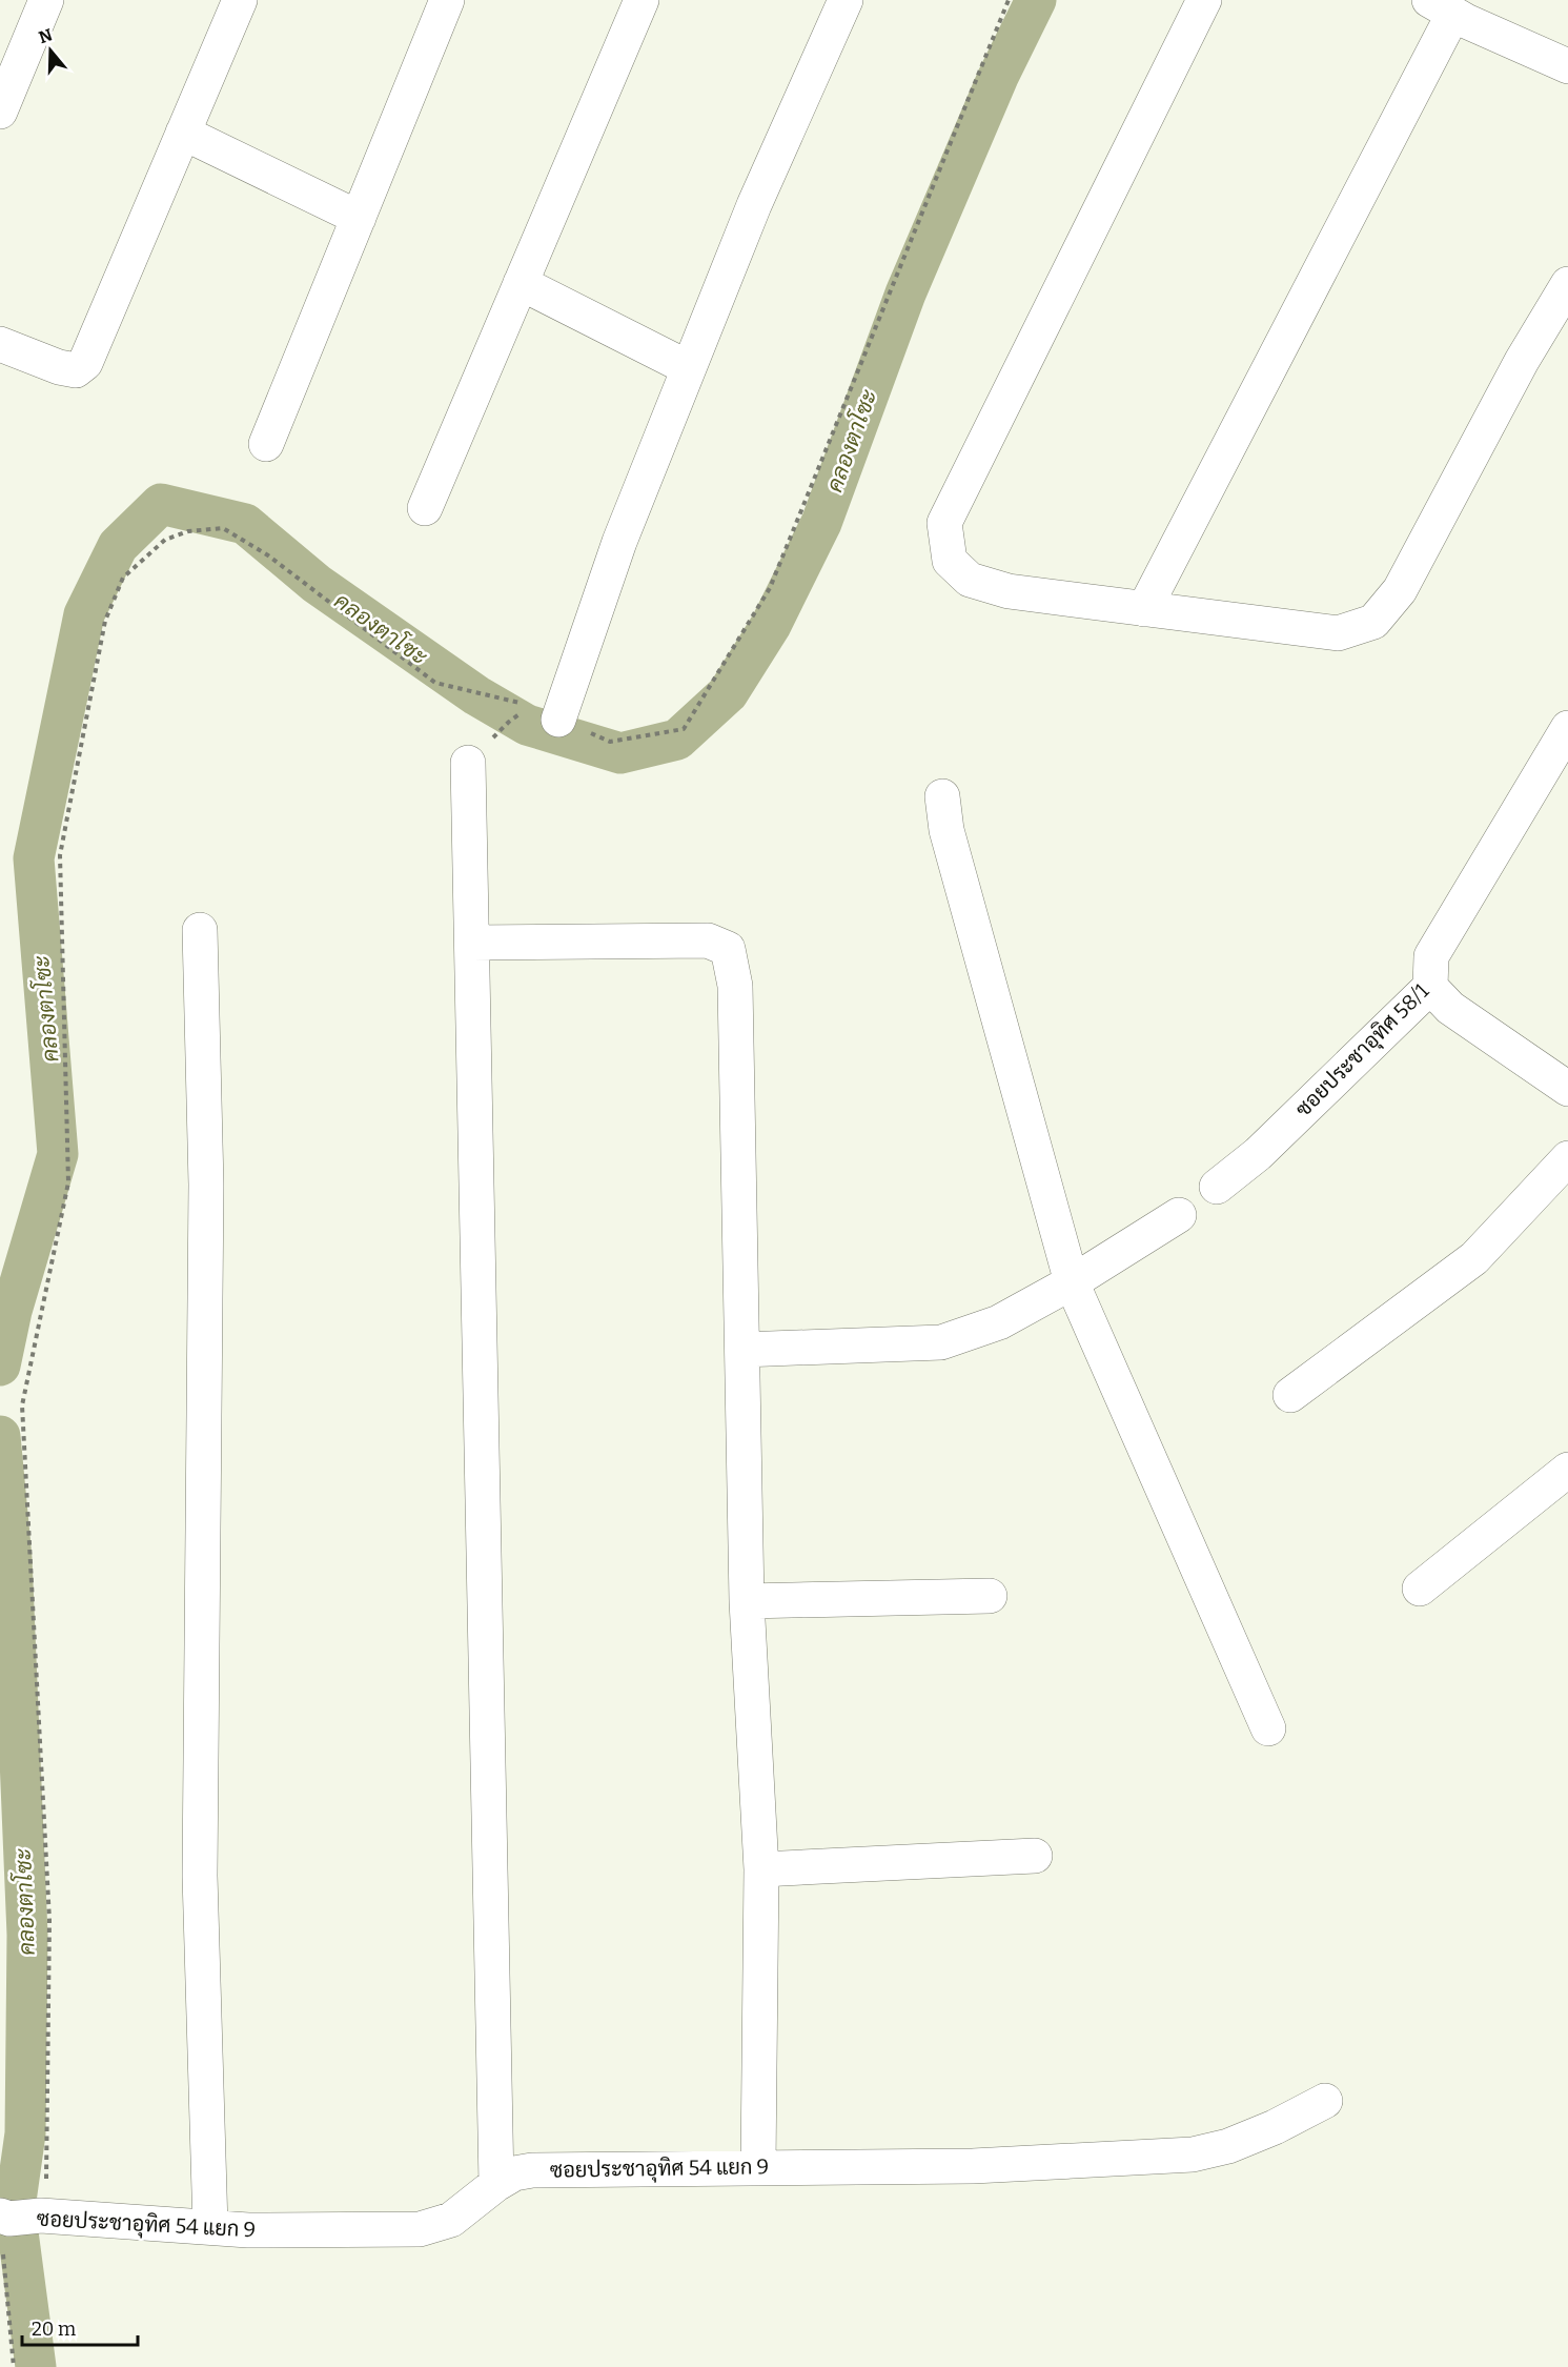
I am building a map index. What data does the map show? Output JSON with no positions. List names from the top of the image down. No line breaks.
{"streets":{"street":["ซอยประชาอุทิศ 58/1","ซอยประชาอุทิศ 54 แยก 9"]},"water":["คลองตาโซะ"],"scale_bar":"20 m","north":"top"}
